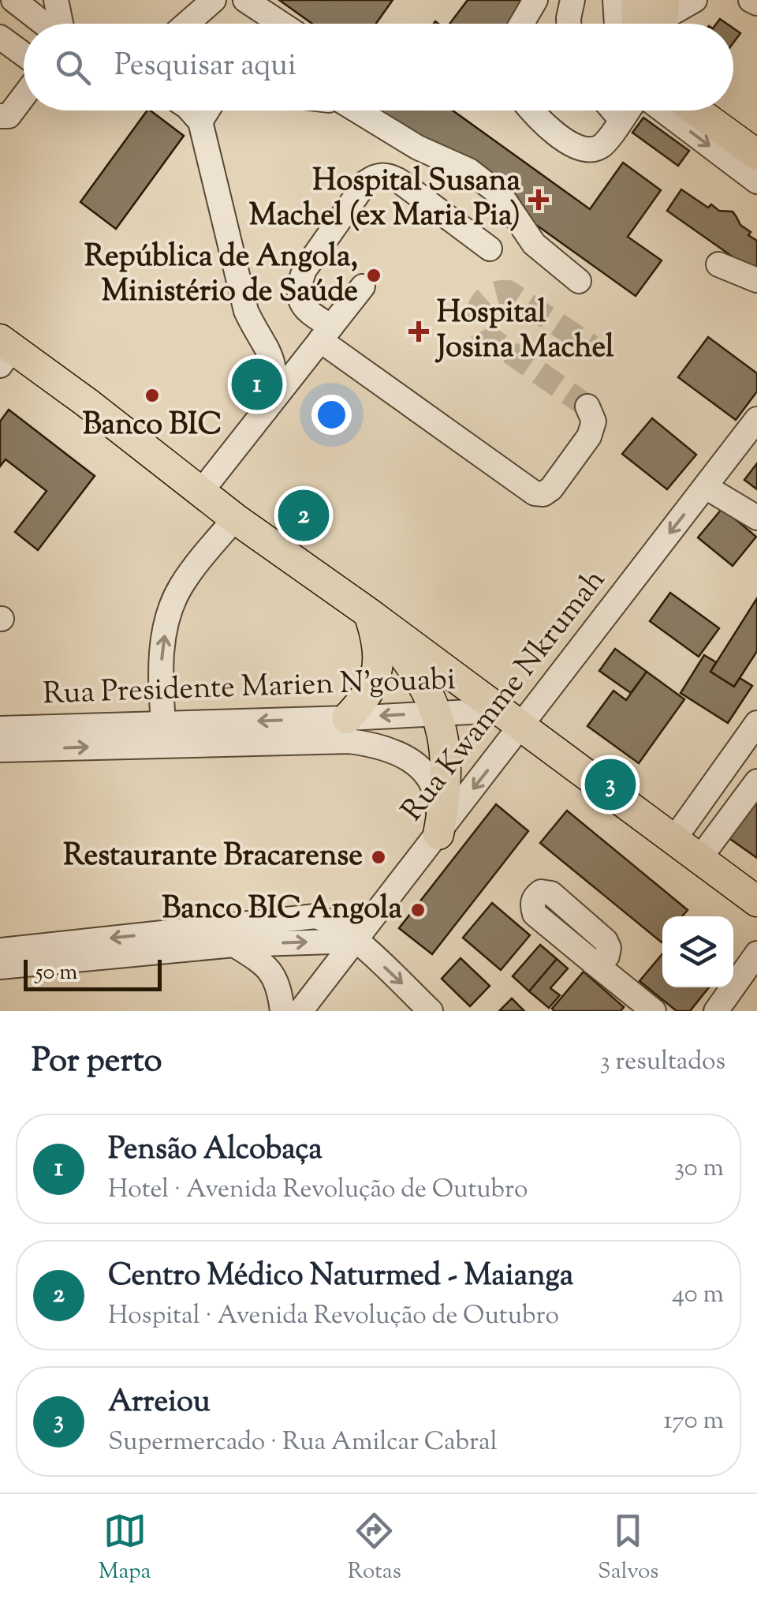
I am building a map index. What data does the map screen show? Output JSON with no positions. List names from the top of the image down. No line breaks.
{"streets":{"street":["Rua Presidente Marien N'gouabi","Rua Kwamme Nkrumah"]},"crossings":[["Rua Presidente Marien N'gouabi","Rua Kwamme Nkrumah"]],"places":{"health":["Hospital Susana Machel (ex Maria Pia)","Hospital Josina Machel"],"other":["República de Angola, Ministério de Saúde","Banco BIC","Restaurante Bracarense","Banco BIC Angola"]},"scale_bar":"50 m","page":{"search":"Pesquisar aqui","pins":["1","2","3"],"scale":"50 m","heading":["Por perto","3 resultados"],"list":[{"mark":"1","name":"Pensão Alcobaça","note":"Hotel · Avenida Revolução de Outubro","value":"30 m"},{"mark":"2","name":"Centro Médico Naturmed - Maianga","note":"Hospital · Avenida Revolução de Outubro","value":"40 m"},{"mark":"3","name":"Arreiou","note":"Supermercado · Rua Amilcar Cabral","value":"170 m"}],"nav":["Mapa","Rotas","Salvos"]}}
